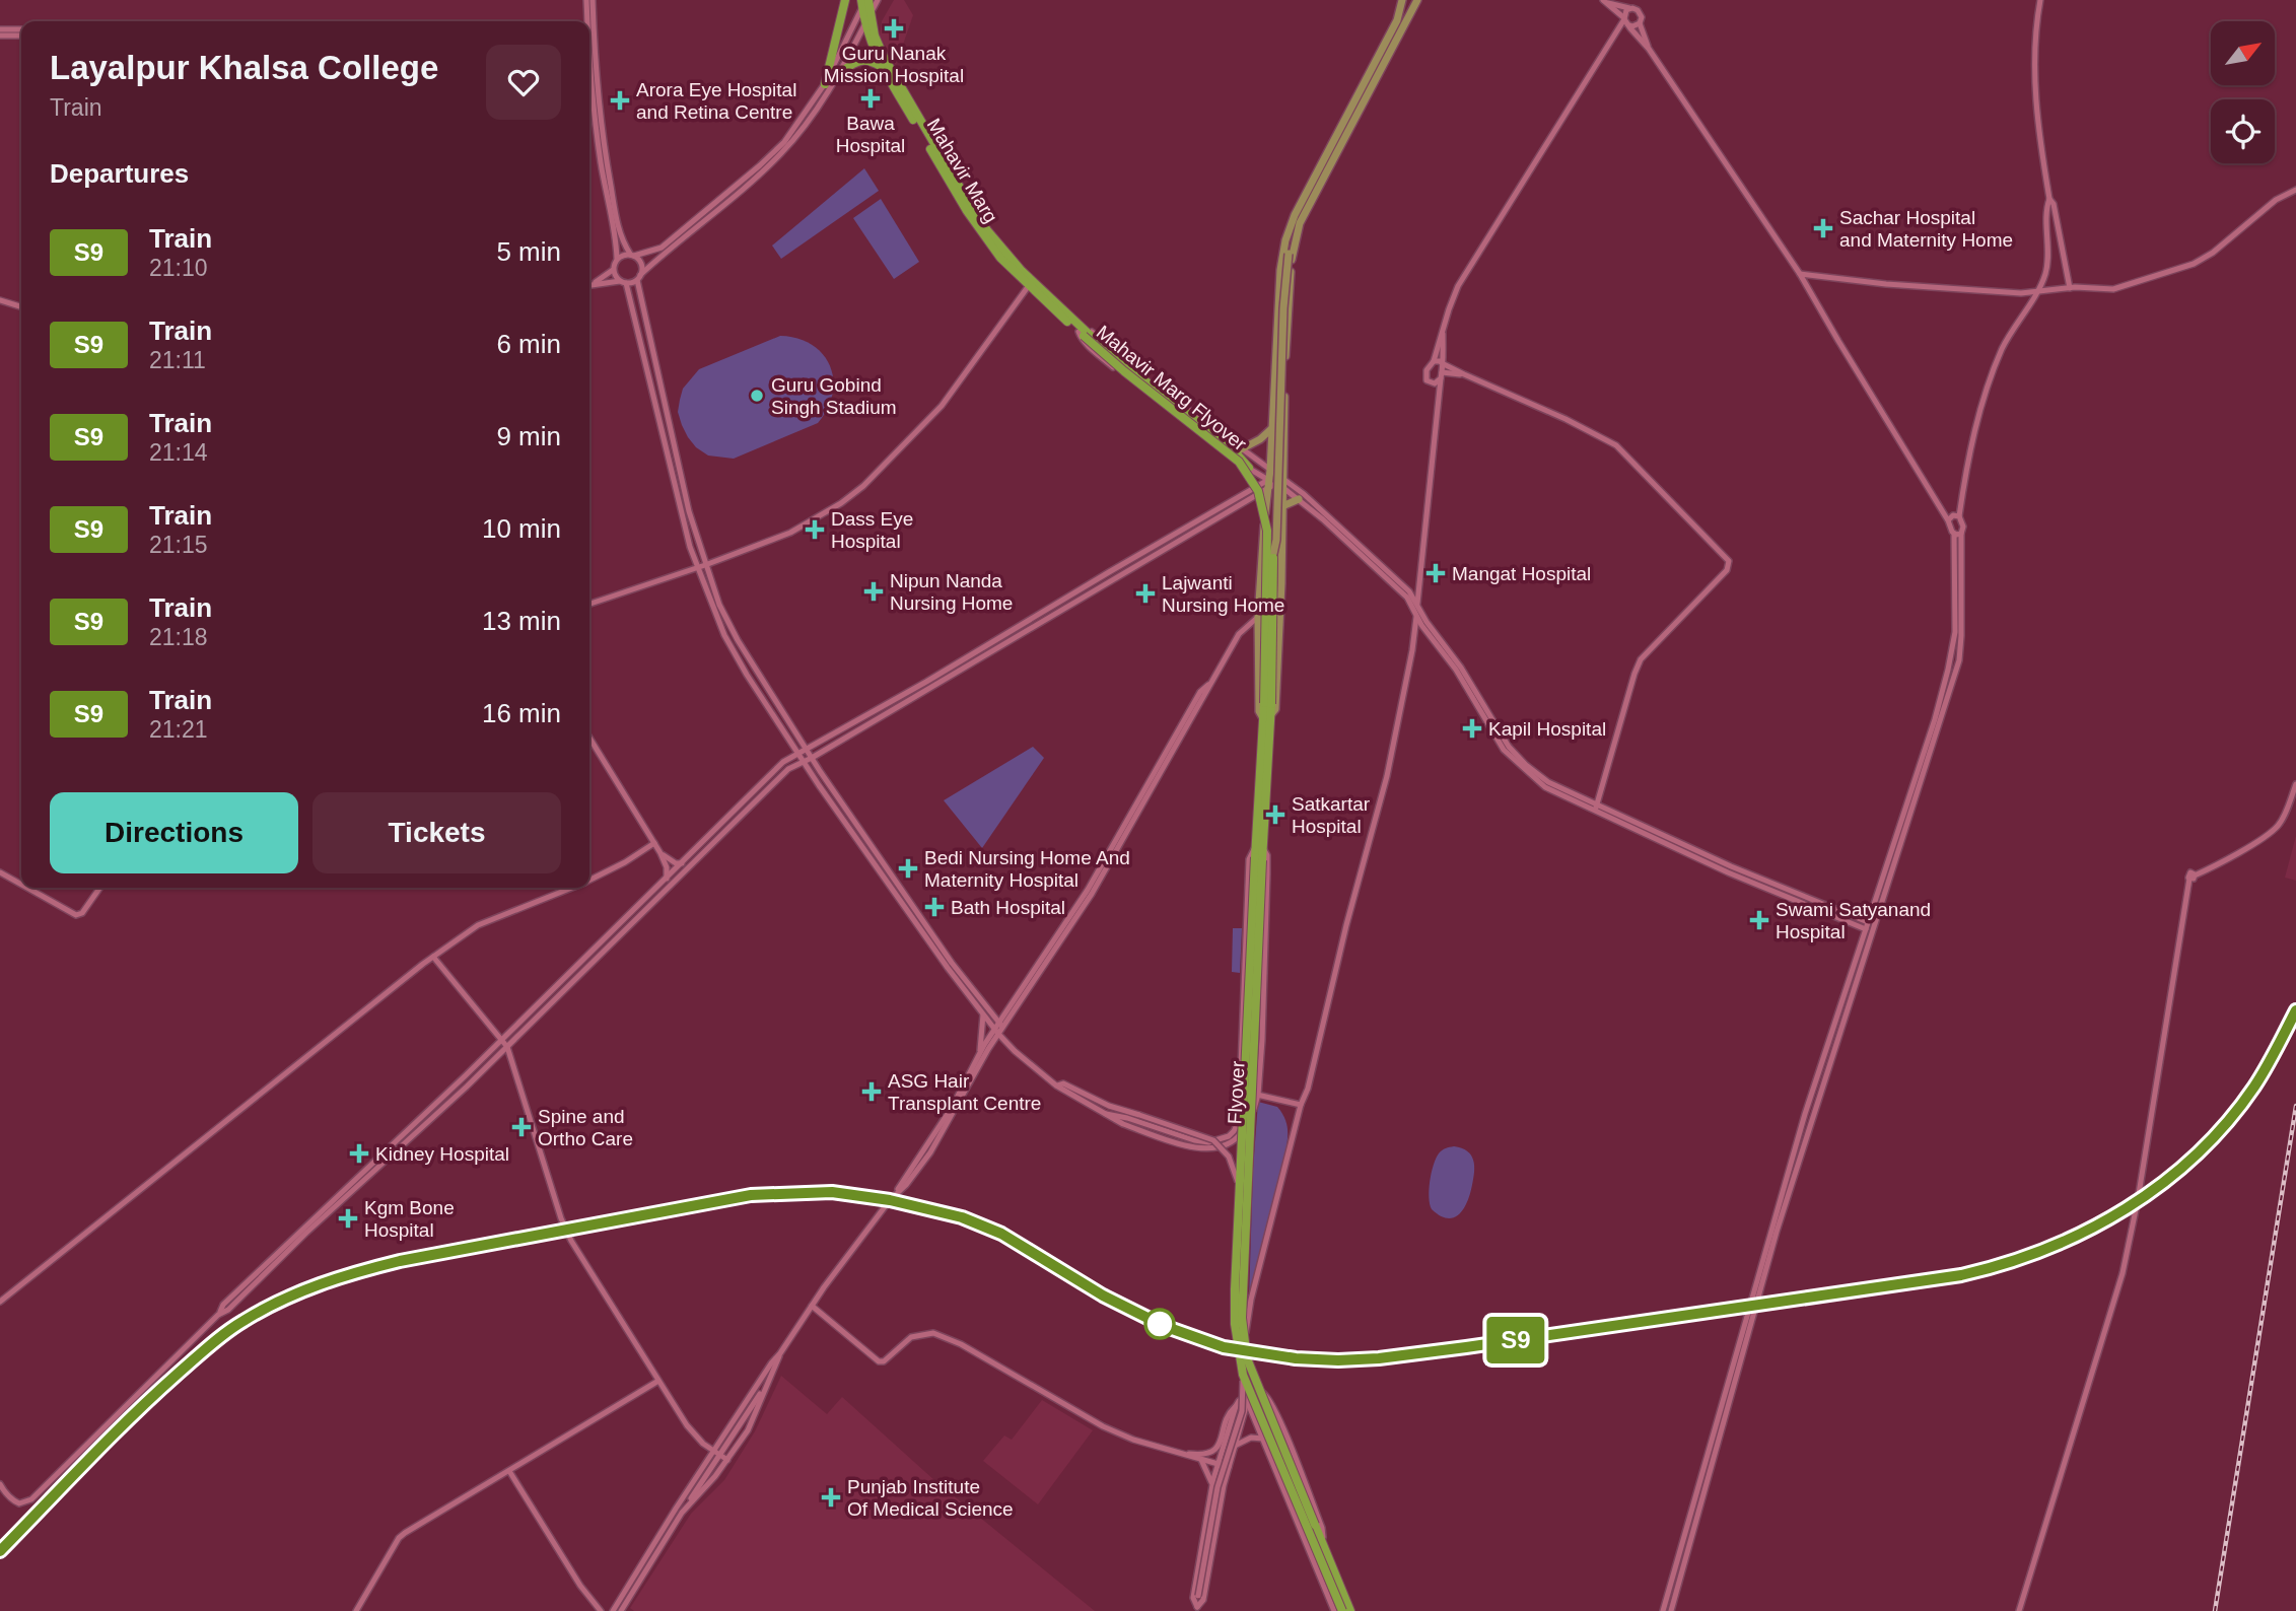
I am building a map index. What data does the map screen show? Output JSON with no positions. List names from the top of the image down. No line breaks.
{"streets":{"highway":["Mahavir Marg","Mahavir Marg Flyover","Flyover"]},"crossings":[["Mahavir Marg","Mahavir Marg Flyover"],["Mahavir Marg Flyover","Flyover"]],"places":{"health":["Guru Nanak Mission Hospital","Bawa Hospital","Arora Eye Hospital and Retina Centre","Sachar Hospital and Maternity Home","Dass Eye Hospital","Mangat Hospital","Nipun Nanda Nursing Home","Lajwanti Nursing Home","Kapil Hospital","Satkartar Hospital","Bedi Nursing Home And Maternity Hospital","Bath Hospital","Swami Satyanand Hospital","ASG Hair Transplant Centre","Spine and Ortho Care","Kidney Hospital","Kgm Bone Hospital","Punjab Institute Of Medical Science"],"other":["Guru Gobind Singh Stadium"]},"north":"top right","page":{"on_map":"S9","heading":[["Layalpur Khalsa College","Train"],"Departures"],"list":[{"mark":"S9","name":"Train","note":"21:10","value":"5 min"},{"mark":"S9","name":"Train","note":"21:11","value":"6 min"},{"mark":"S9","name":"Train","note":"21:14","value":"9 min"},{"mark":"S9","name":"Train","note":"21:15","value":"10 min"},{"mark":"S9","name":"Train","note":"21:18","value":"13 min"},{"mark":"S9","name":"Train","note":"21:21","value":"16 min"}],"buttons":["Directions","Tickets"]}}
